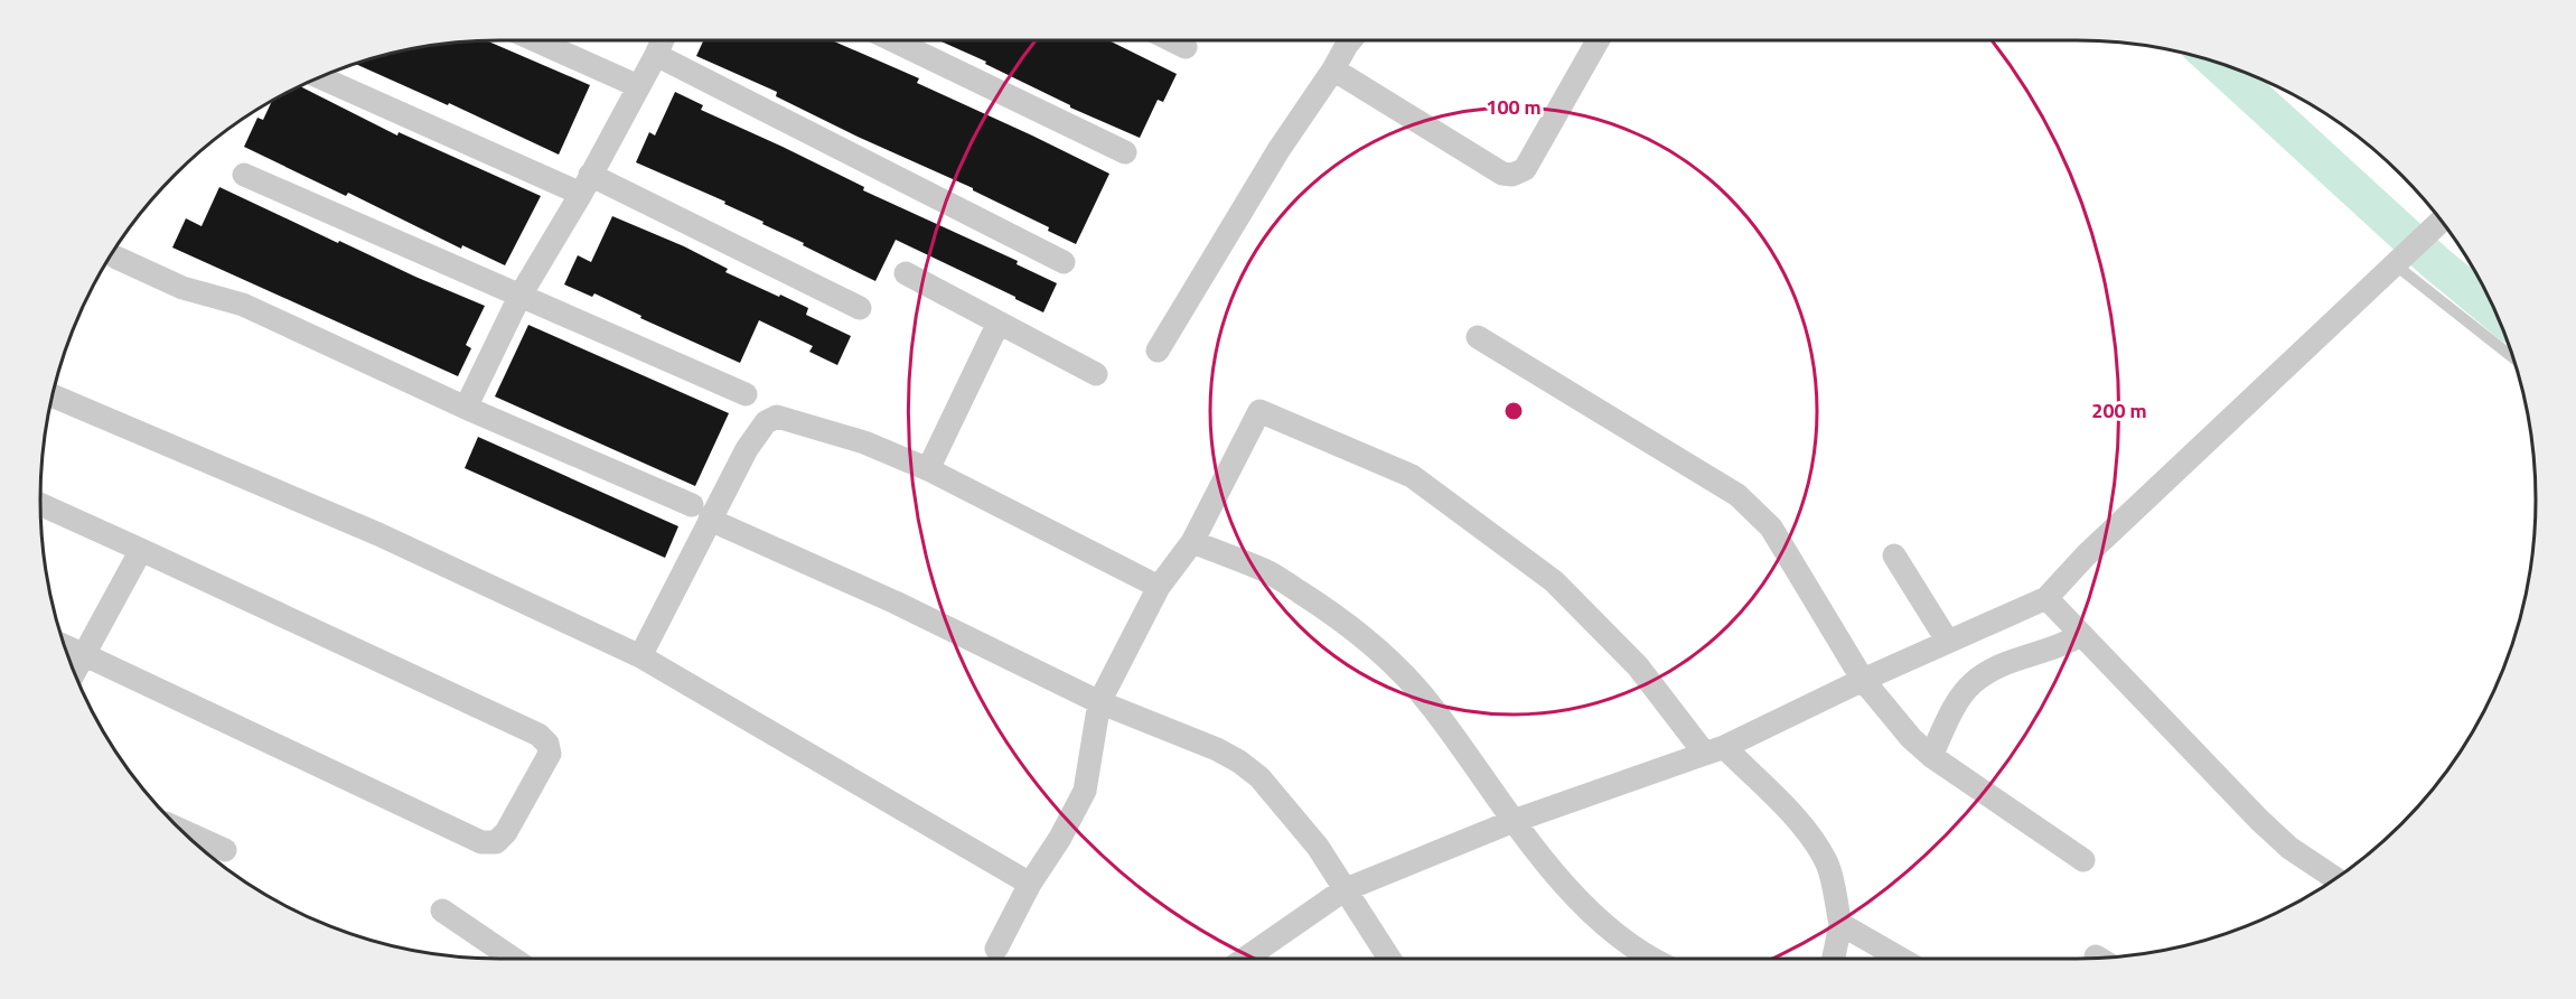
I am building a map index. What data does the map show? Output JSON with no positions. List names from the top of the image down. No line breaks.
{"rings":["100 m","200 m"]}
